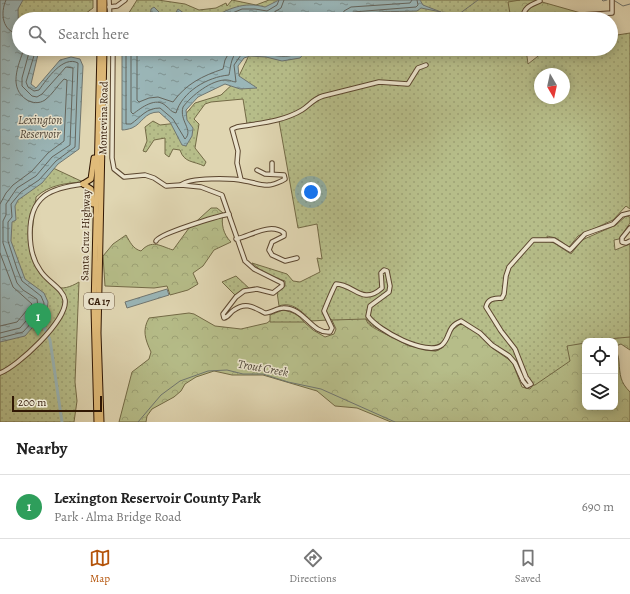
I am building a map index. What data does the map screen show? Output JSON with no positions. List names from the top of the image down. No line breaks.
{"streets":{"highway":["Santa Cruz Highway","CA 17"],"street":["Montevina Road"]},"water":["Lexington Reservoir","Trout Creek"],"scale_bar":"200 m","north":"bottom","page":{"search":"Search here","pins":"1","scale":"200 m","heading":"Nearby","list":[{"mark":"1","name":"Lexington Reservoir County Park","note":"Park · Alma Bridge Road","value":"690 m"}],"nav":["Map","Directions","Saved"]}}
